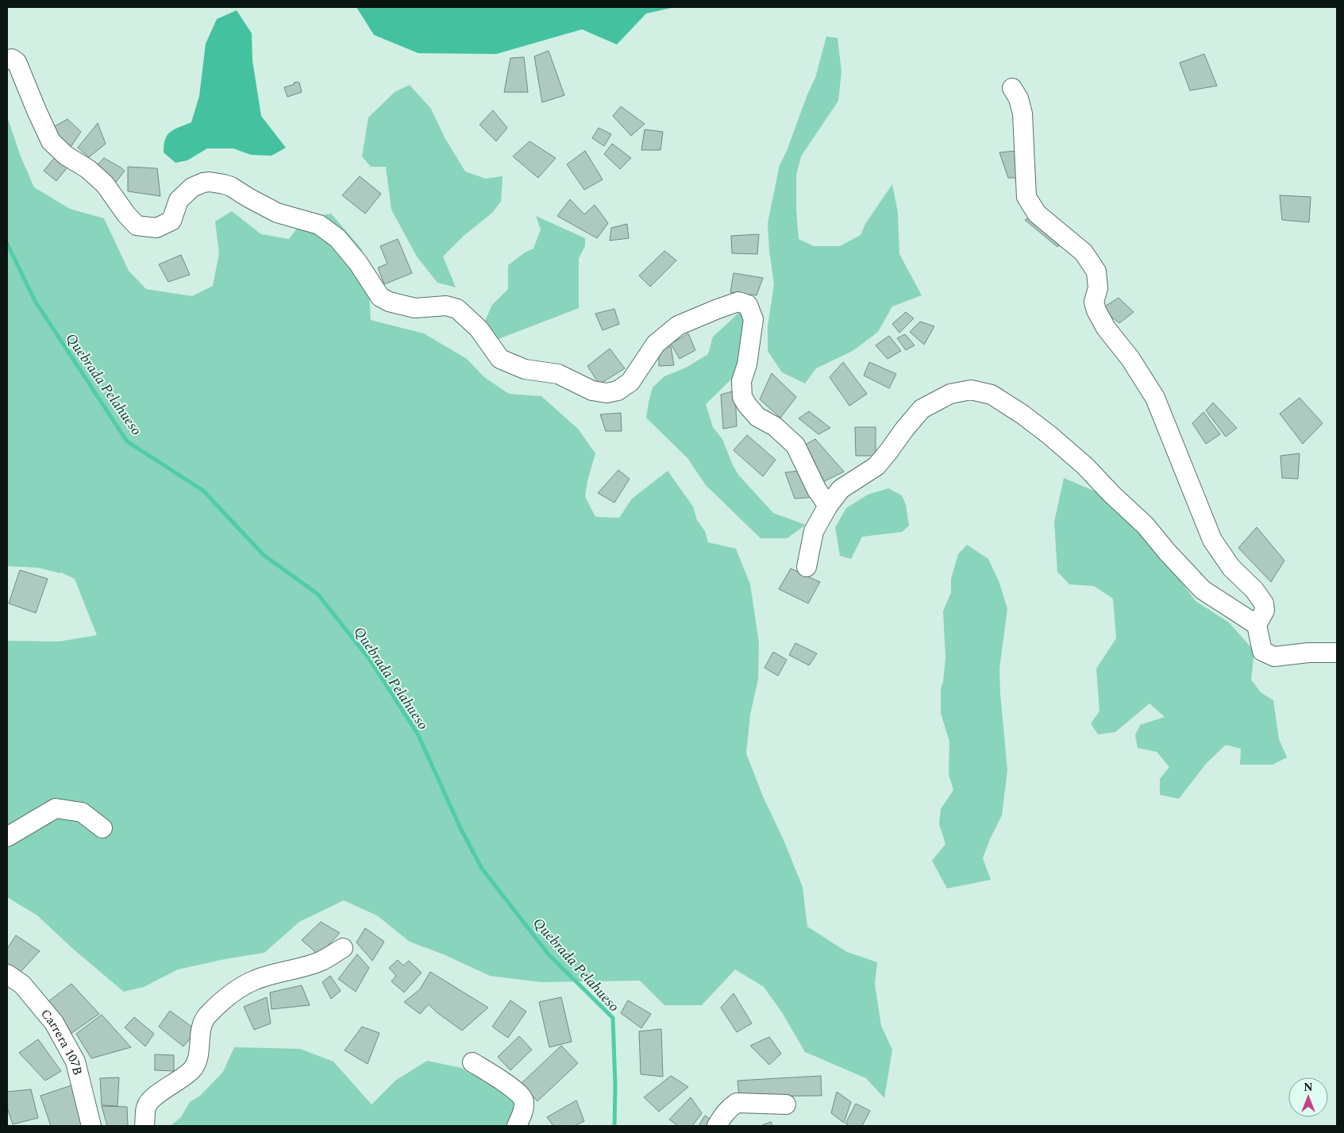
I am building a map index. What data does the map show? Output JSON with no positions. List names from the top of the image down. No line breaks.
{"streets":{"street":["Carrera 107B"]},"water":["Quebrada Pelahueso"],"north":"top"}
